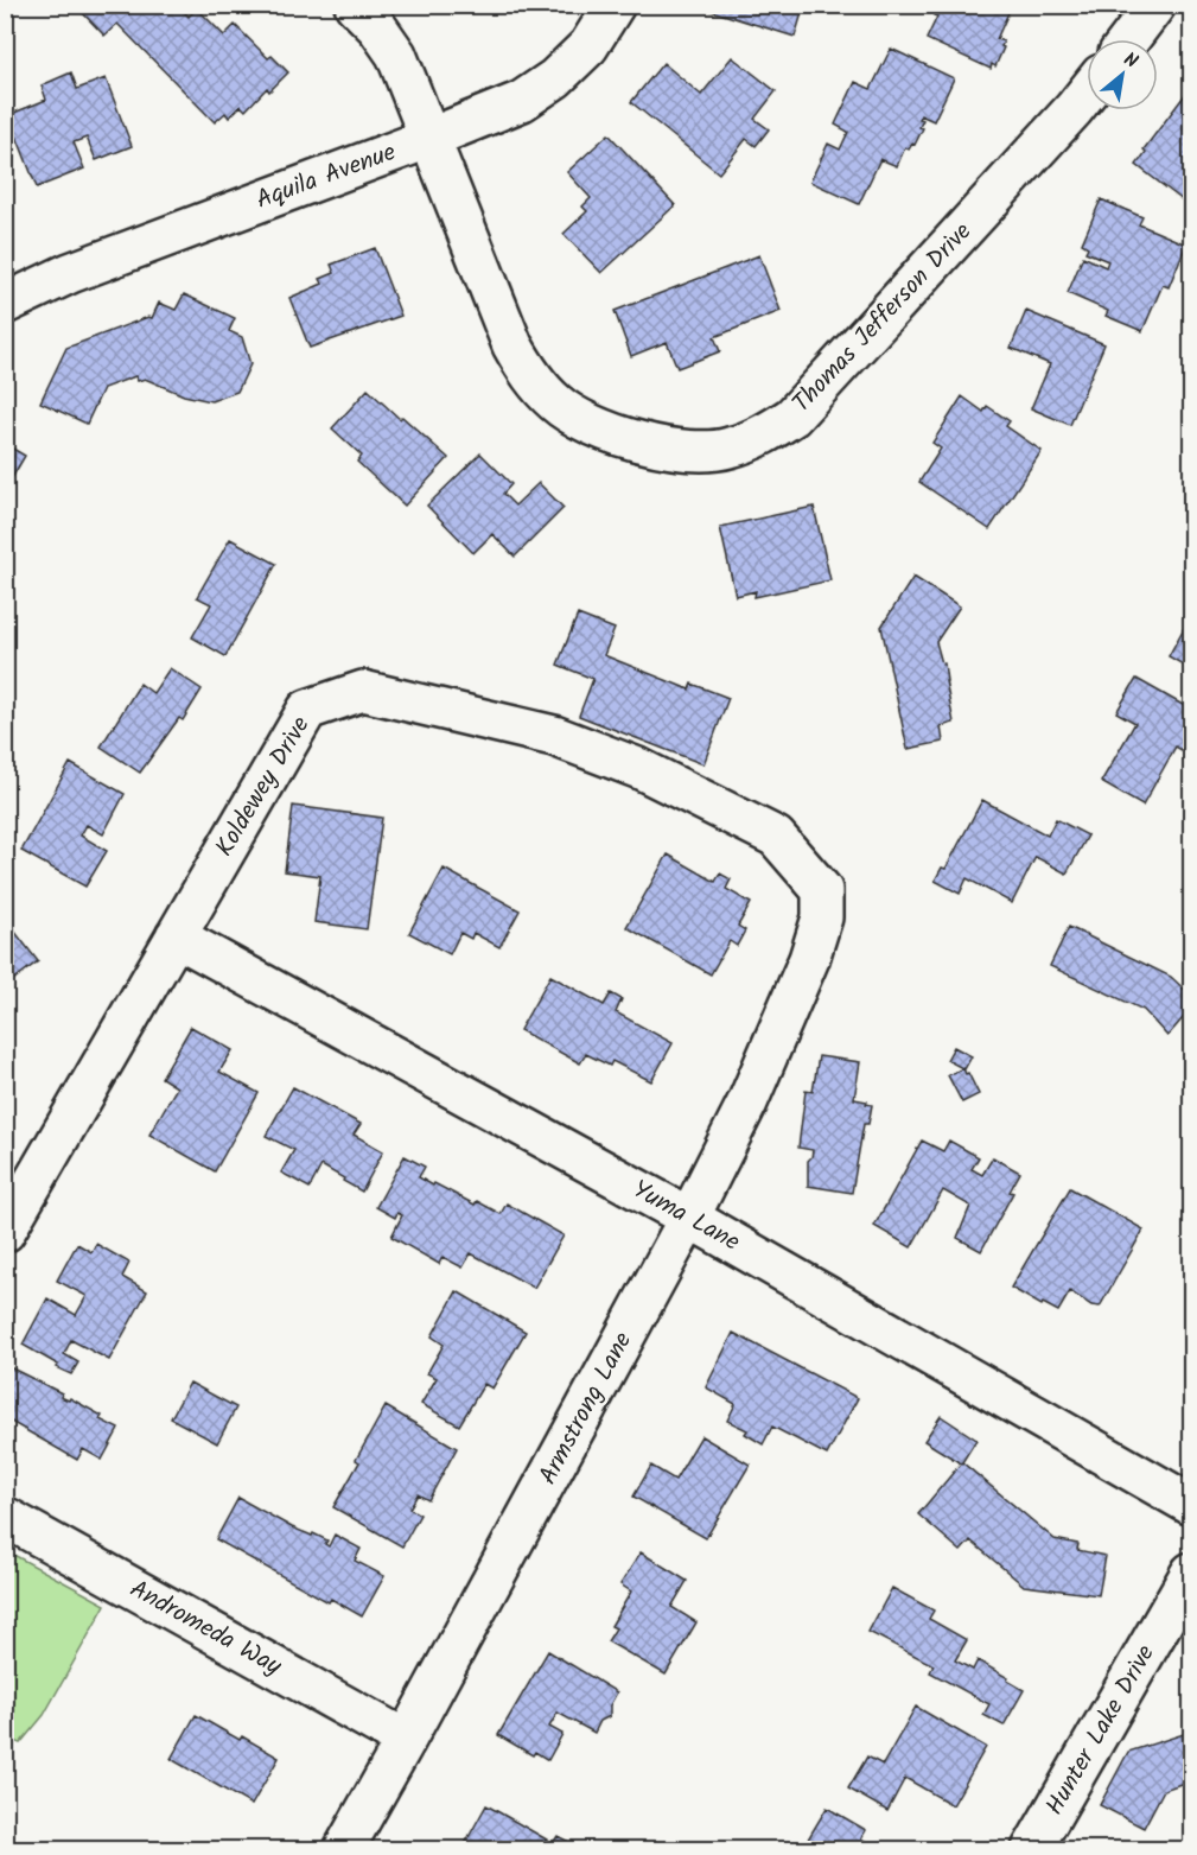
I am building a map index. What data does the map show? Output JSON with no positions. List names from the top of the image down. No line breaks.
{"streets":{"street":["Aquila Avenue","Thomas Jefferson Drive","Koldewey Drive","Yuma Lane","Armstrong Lane","Andromeda Way","Hunter Lake Drive"]},"crossings":[["Aquila Avenue","Thomas Jefferson Drive"],["Koldewey Drive","Yuma Lane"],["Koldewey Drive","Armstrong Lane"],["Yuma Lane","Armstrong Lane"],["Armstrong Lane","Andromeda Way"]],"north":"top right"}
